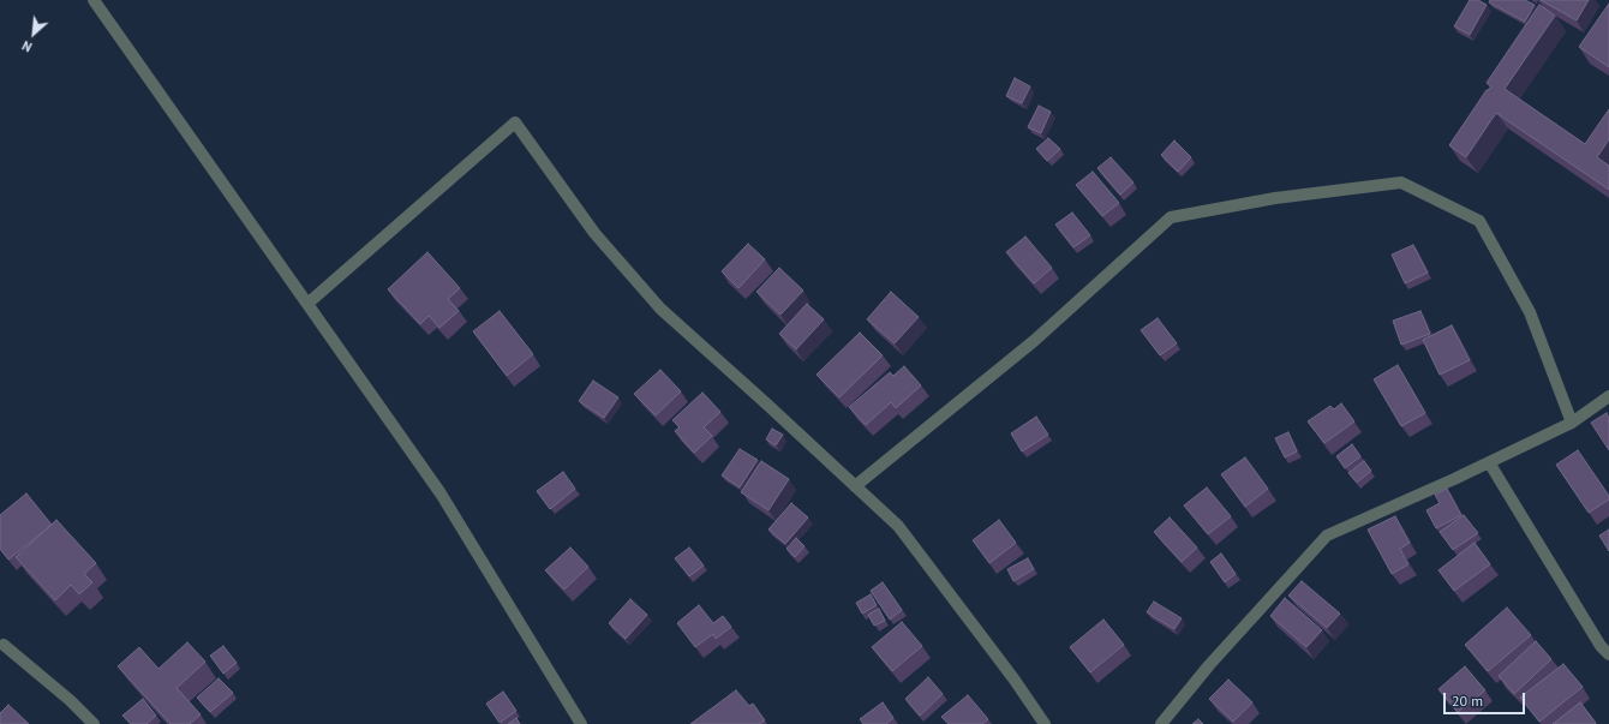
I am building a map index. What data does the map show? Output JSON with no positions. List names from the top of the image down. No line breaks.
{"scale_bar":"20 m","north":"bottom left"}
